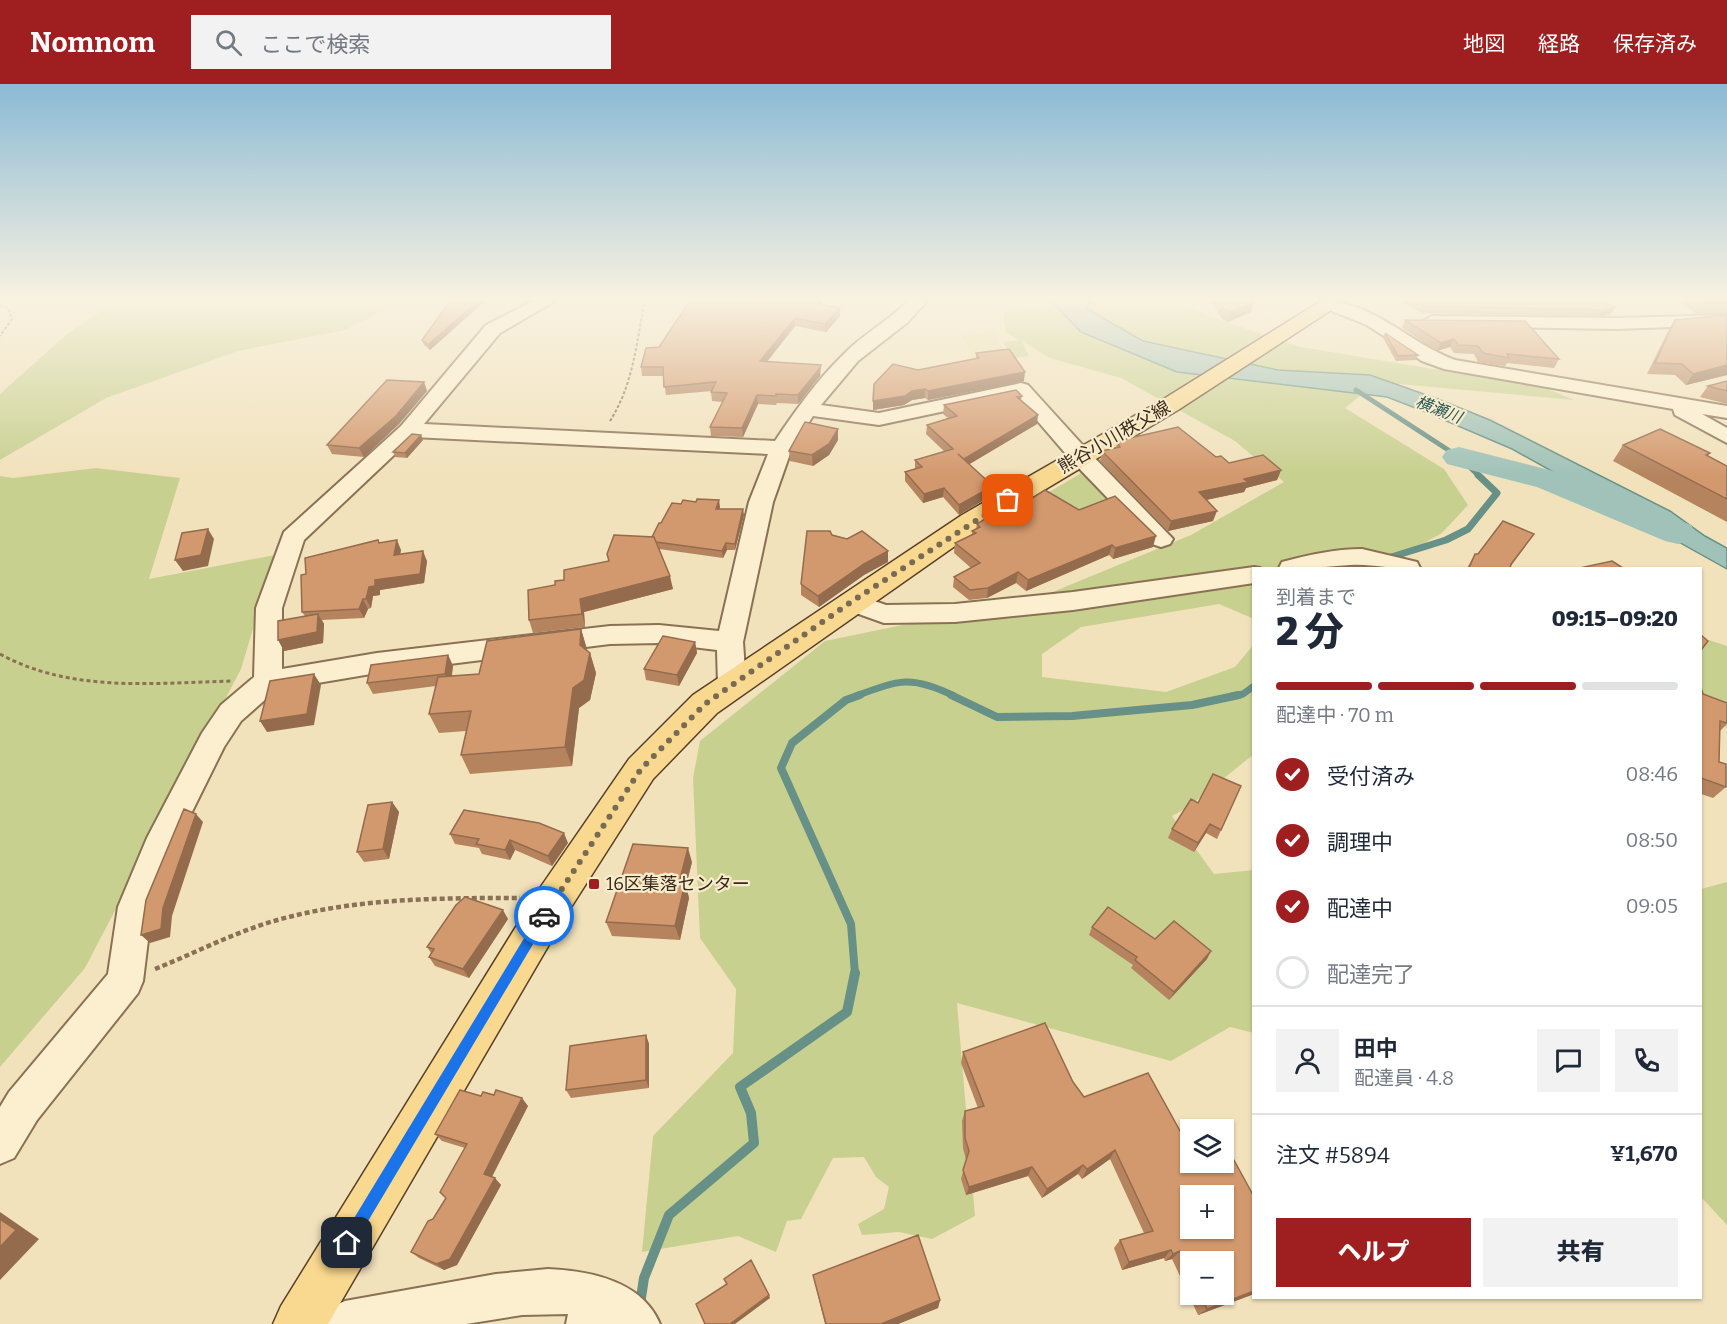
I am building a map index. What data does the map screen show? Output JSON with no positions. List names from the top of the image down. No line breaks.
{"streets":{"main road":["熊谷小川秩父線"]},"water":["横瀬川"],"places":{"transit":["16区集落センター"]},"page":{"header":"Nomnom","search":"ここで検索","nav":["地図","経路","保存済み"],"heading":["2 分","到着まで","09:15–09:20"],"panel":["田中","配達員 · 4.8","注文 #5894","¥1,670"],"bar":"配達中 · 70 m","list":[["受付済み","08:46"],["調理中","08:50"],["配達中","09:05"],"配達完了"],"map_buttons":["+","−"],"buttons":["ヘルプ","共有"]}}
